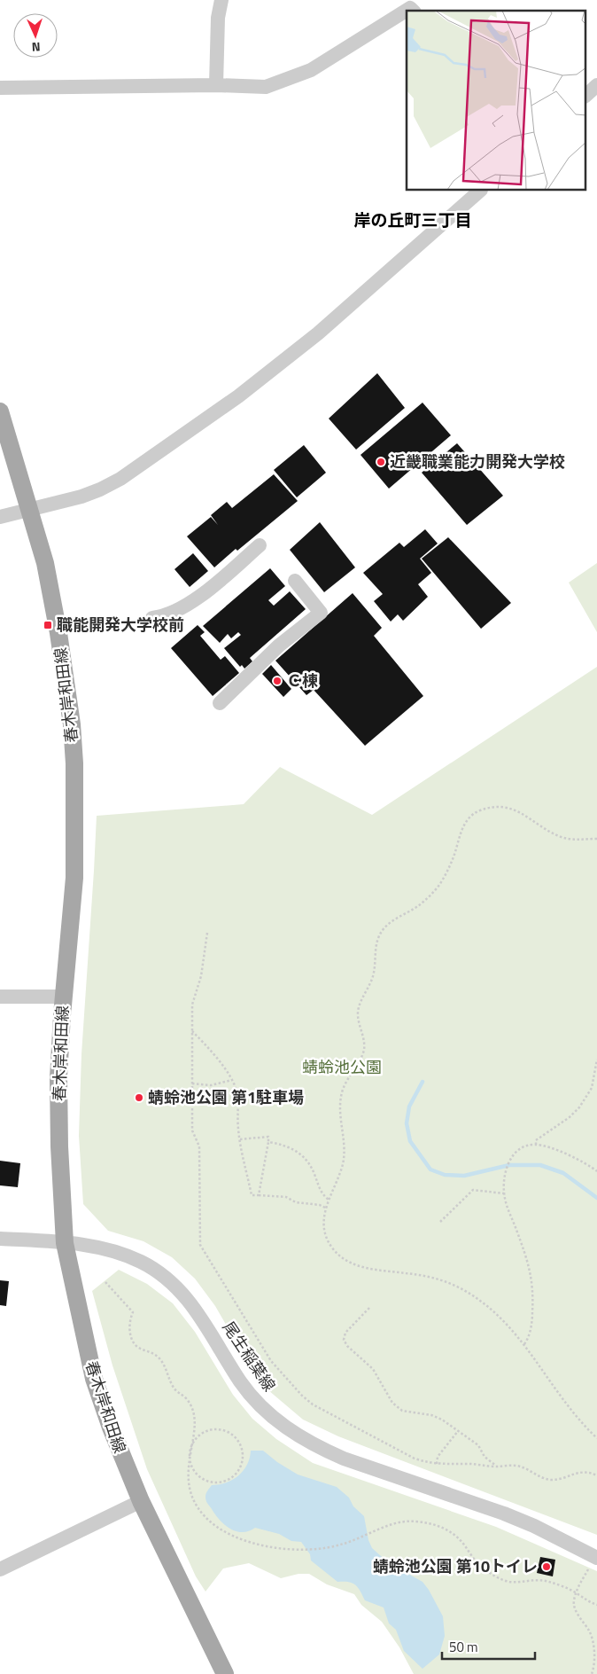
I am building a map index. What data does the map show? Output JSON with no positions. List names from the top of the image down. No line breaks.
{"streets":{"main road":["春木岸和田線"],"street":["尾生稲葉線"]},"crossings":[["春木岸和田線","尾生稲葉線"]],"districts":["岸の丘町三丁目"],"parks":["蜻蛉池公園"],"places":{"other":["近畿職業能力開発大学校","Ｃ棟","蜻蛉池公園 第1駐車場","蜻蛉池公園 第10トイレ"],"transit":["職能開発大学校前"]},"scale_bar":"50 m","north":"bottom"}
